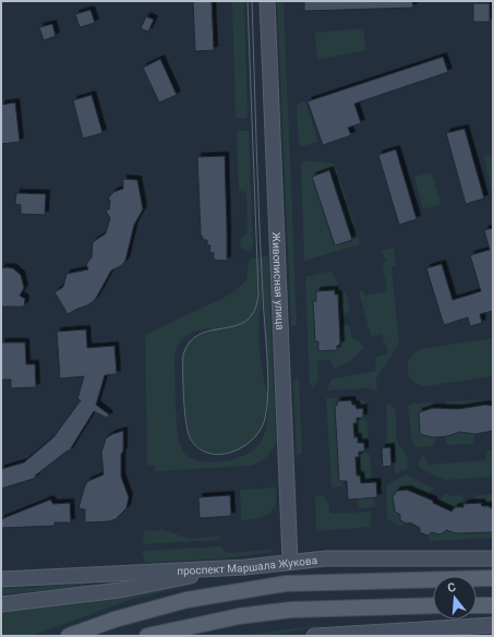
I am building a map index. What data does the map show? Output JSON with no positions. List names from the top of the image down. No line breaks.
{"streets":{"main road":["проспект Маршала Жукова"],"street":["Живописная улица"]},"crossings":[["Живописная улица","проспект Маршала Жукова"]],"north":"top"}
